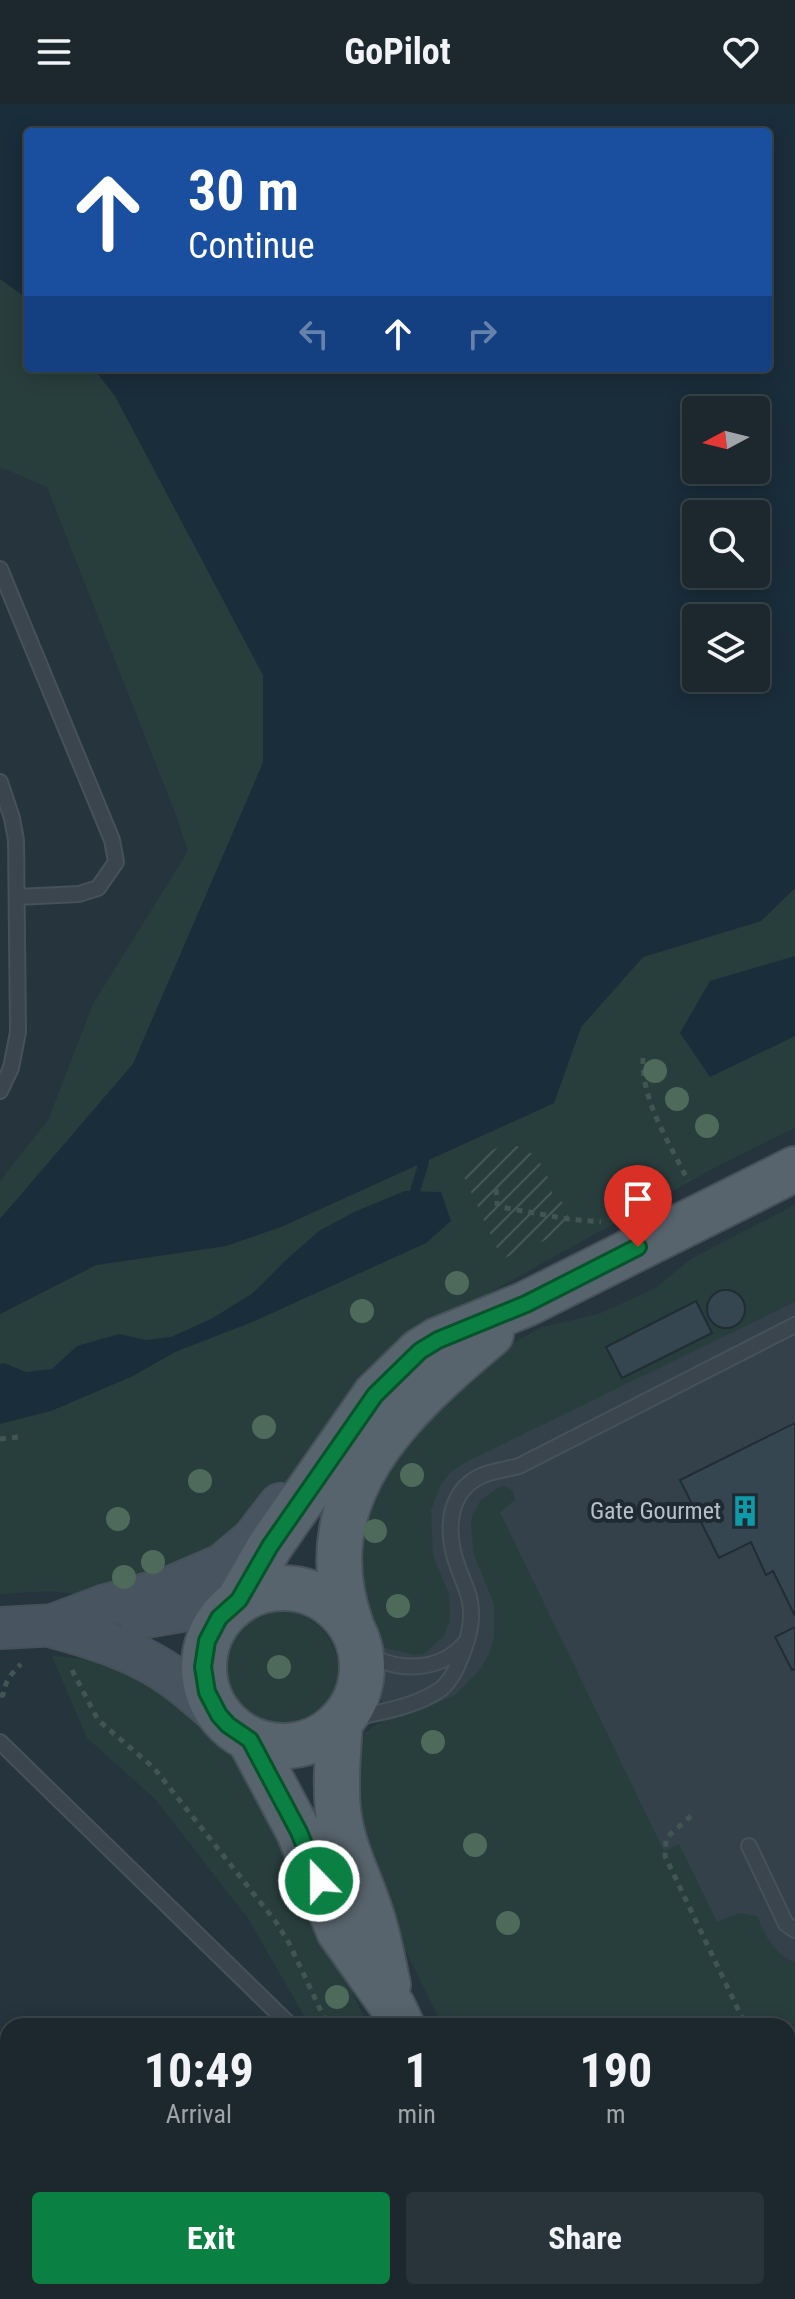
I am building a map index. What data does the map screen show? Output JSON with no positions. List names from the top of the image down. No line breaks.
{"places":{"building":["Gate Gourmet"]},"north":"left","page":{"header":"GoPilot","turn":["30 m","Continue"],"eta":["10:49","Arrival","1","min","190","m"],"buttons":["Exit","Share"]}}
